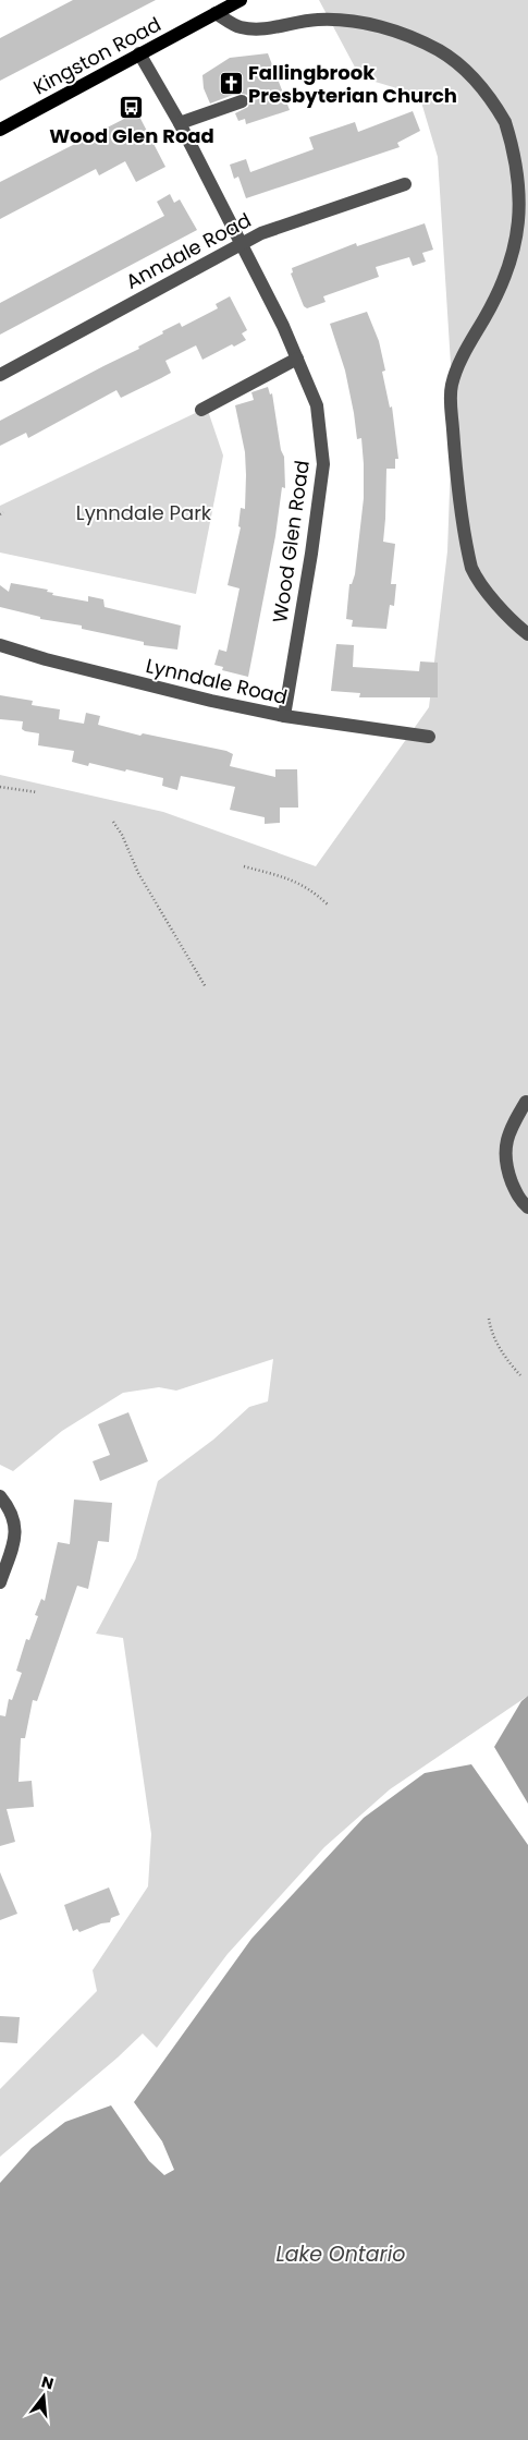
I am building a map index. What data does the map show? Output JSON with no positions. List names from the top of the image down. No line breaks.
{"streets":{"main road":["Kingston Road"],"street":["Anndale Road","Wood Glen Road","Lynndale Road"]},"crossings":[["Kingston Road","Wood Glen Road"],["Anndale Road","Wood Glen Road"],["Wood Glen Road","Lynndale Road"]],"water":["Lake Ontario"],"parks":["Lynndale Park"],"places":{"church":["Fallingbrook Presbyterian Church"],"bus stop":["Wood Glen Road"]},"north":"top"}
